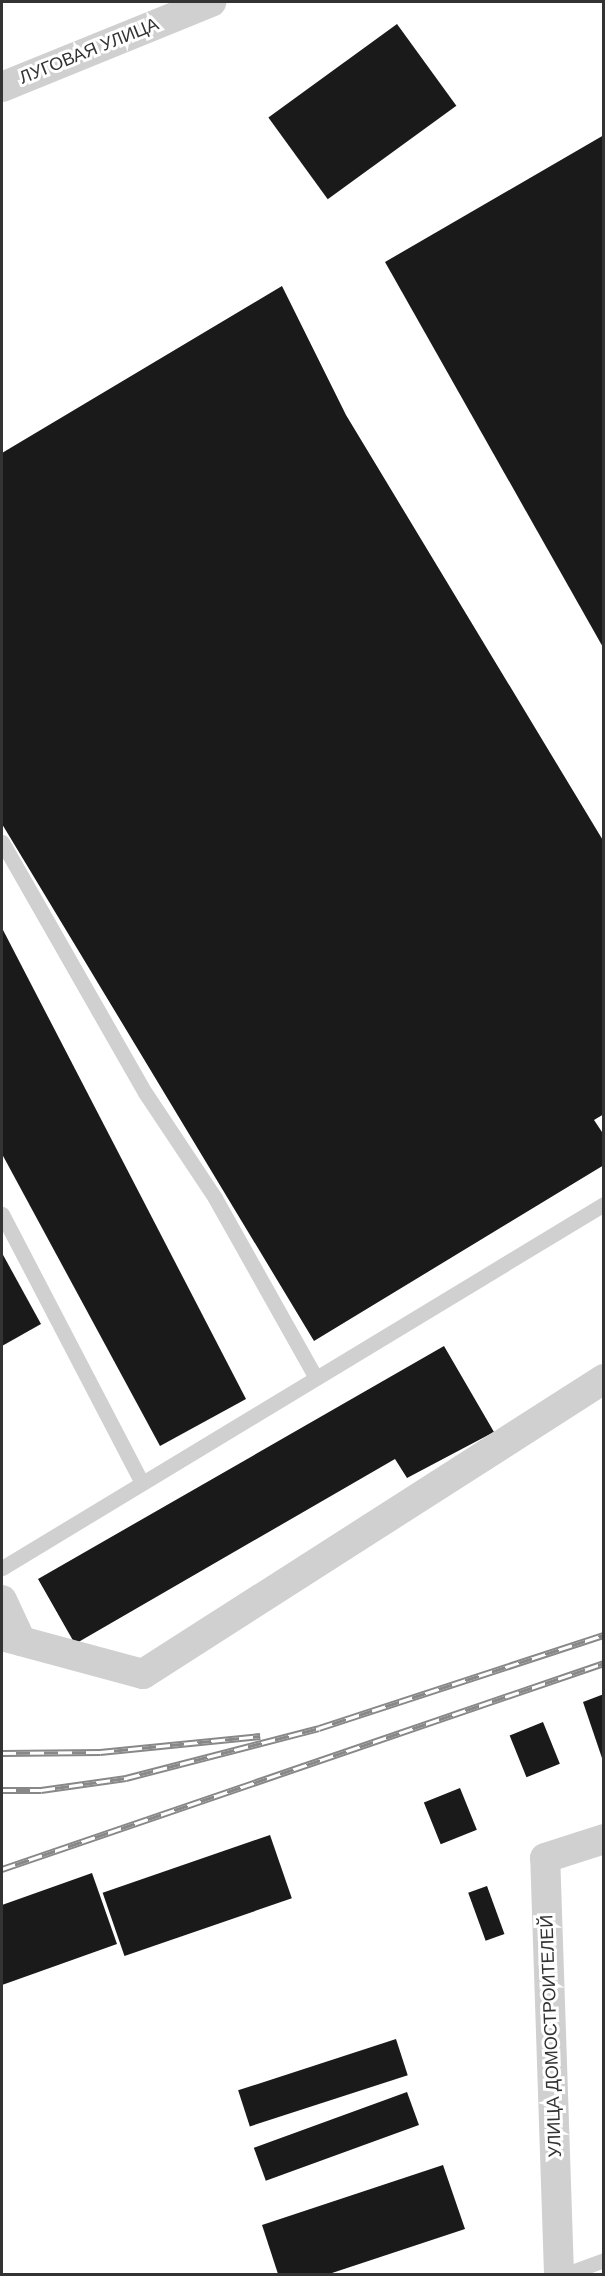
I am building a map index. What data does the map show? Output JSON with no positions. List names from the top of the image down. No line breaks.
{"streets":{"street":["ЛУГОВАЯ УЛИЦА","УЛИЦА ДОМОСТРОИТЕЛЕЙ"]}}
